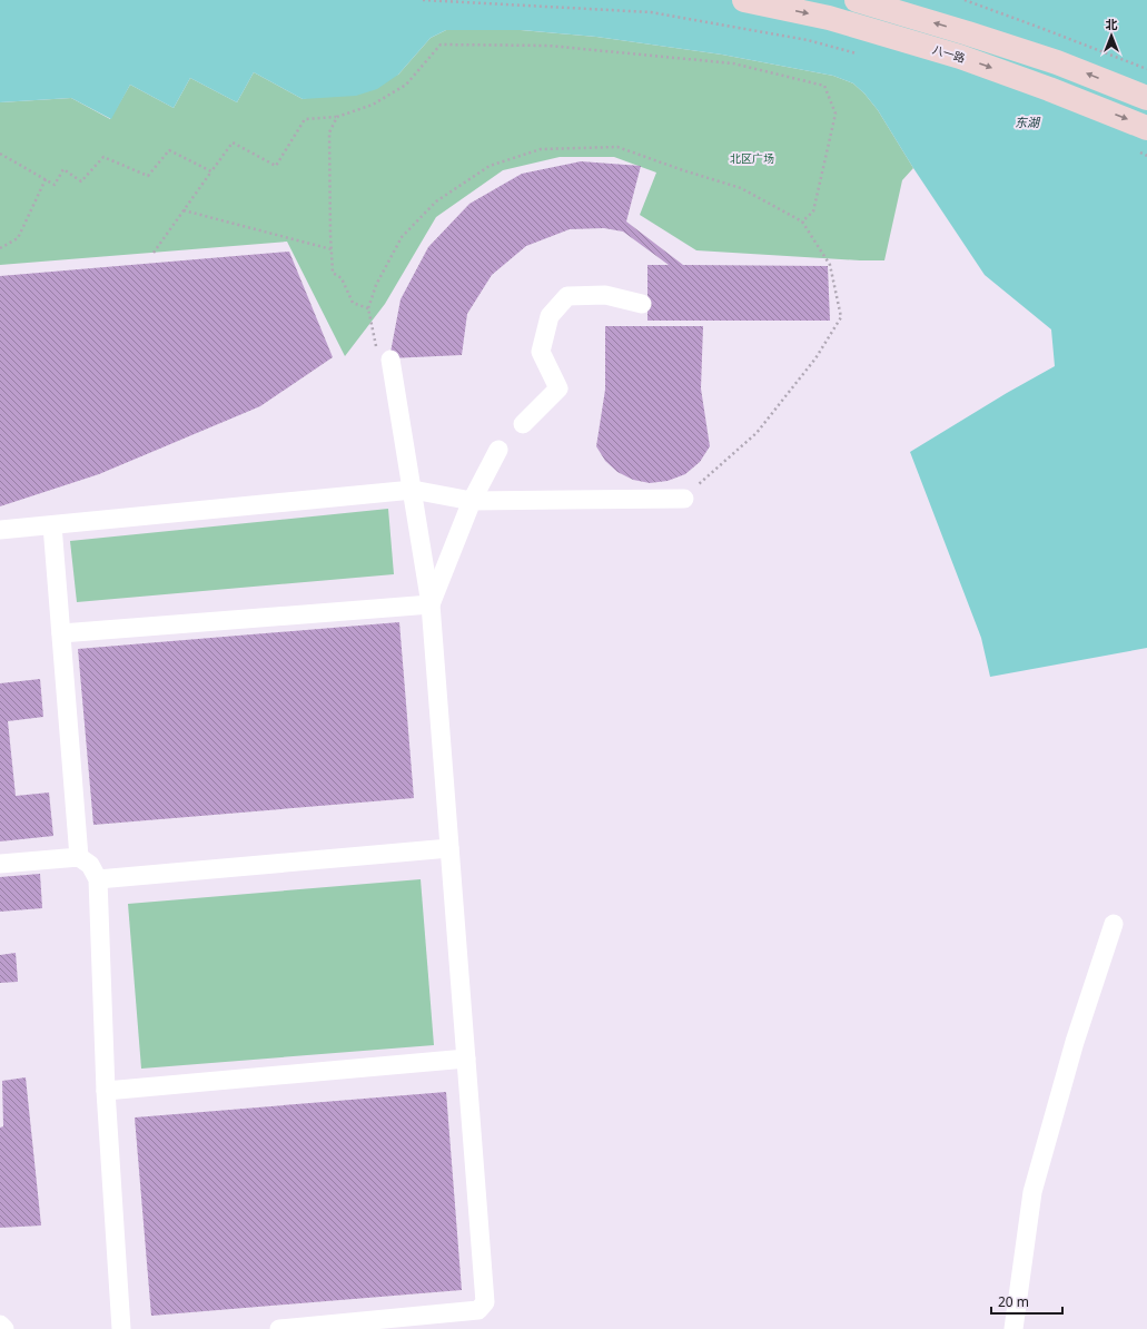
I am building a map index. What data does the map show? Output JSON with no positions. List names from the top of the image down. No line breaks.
{"streets":{"main road":["八一路"]},"water":["东湖"],"parks":["北区广场"],"scale_bar":"20 m","north":"top"}
